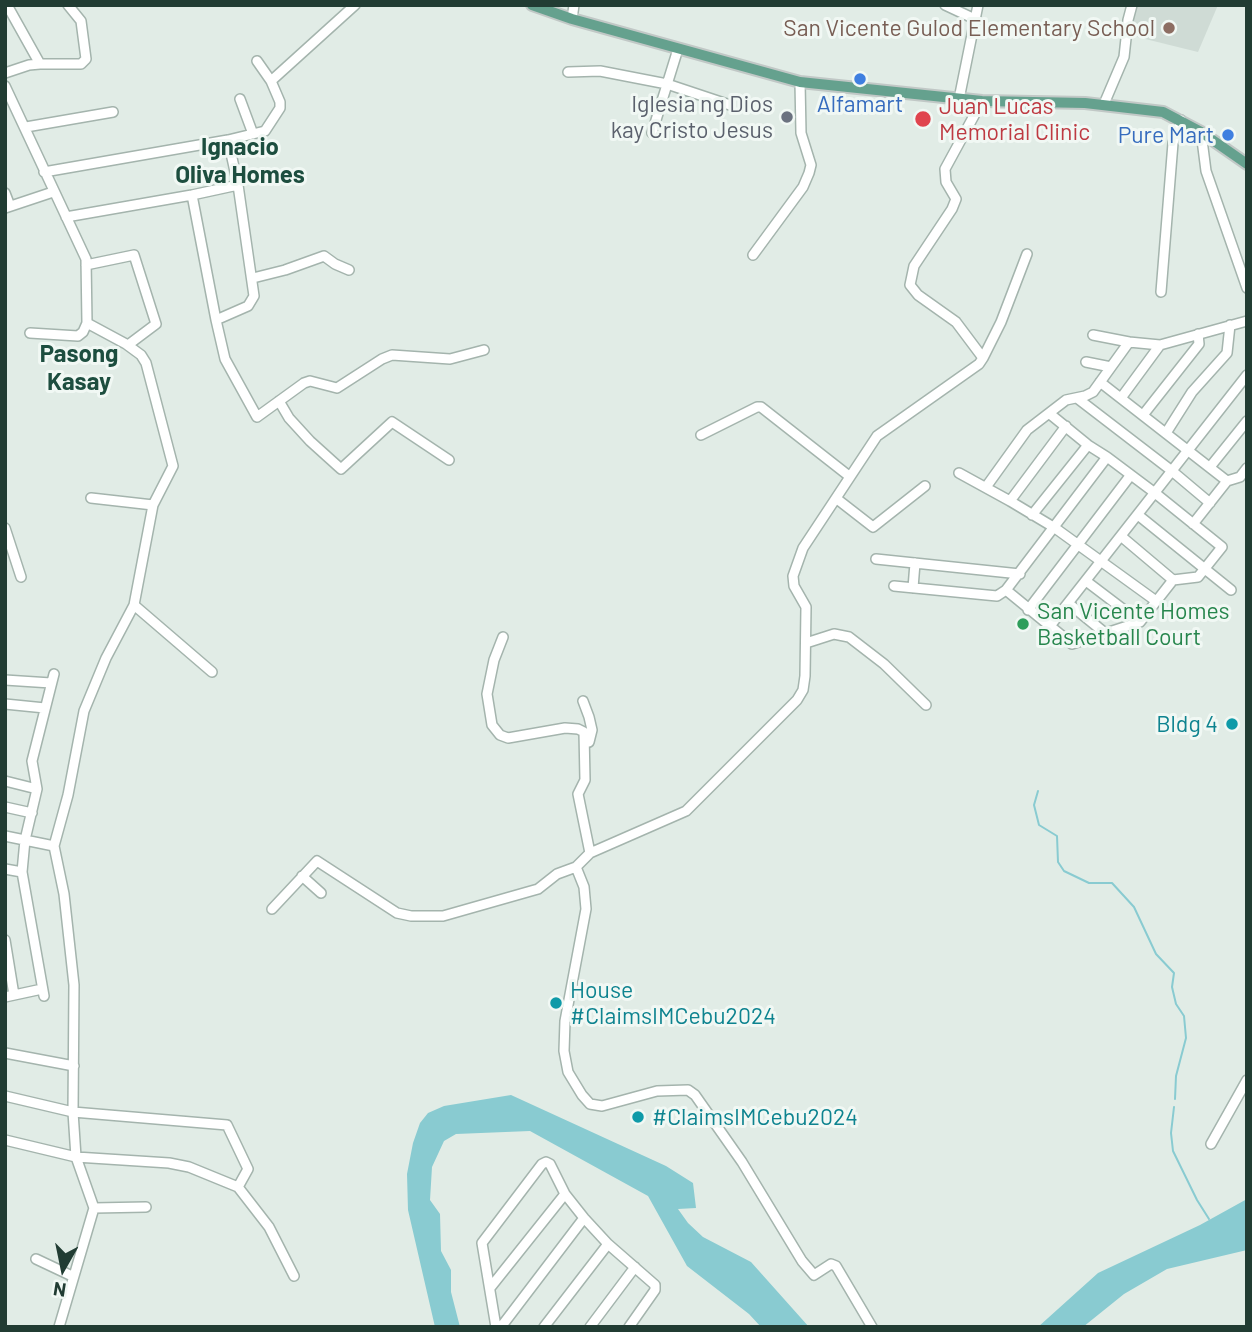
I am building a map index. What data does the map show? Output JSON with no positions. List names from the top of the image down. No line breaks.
{"districts":["Ignacio Oliva Homes","Pasong Kasay"],"places":["San Vicente Gulod Elementary School","Alfamart","Iglesia ng Dios kay Cristo Jesus","Juan Lucas Memorial Clinic","Pure Mart","San Vicente Homes Basketball Court","Bldg 4","House #ClaimsIMCebu2024","#ClaimsIMCebu2024"],"north":"bottom"}
